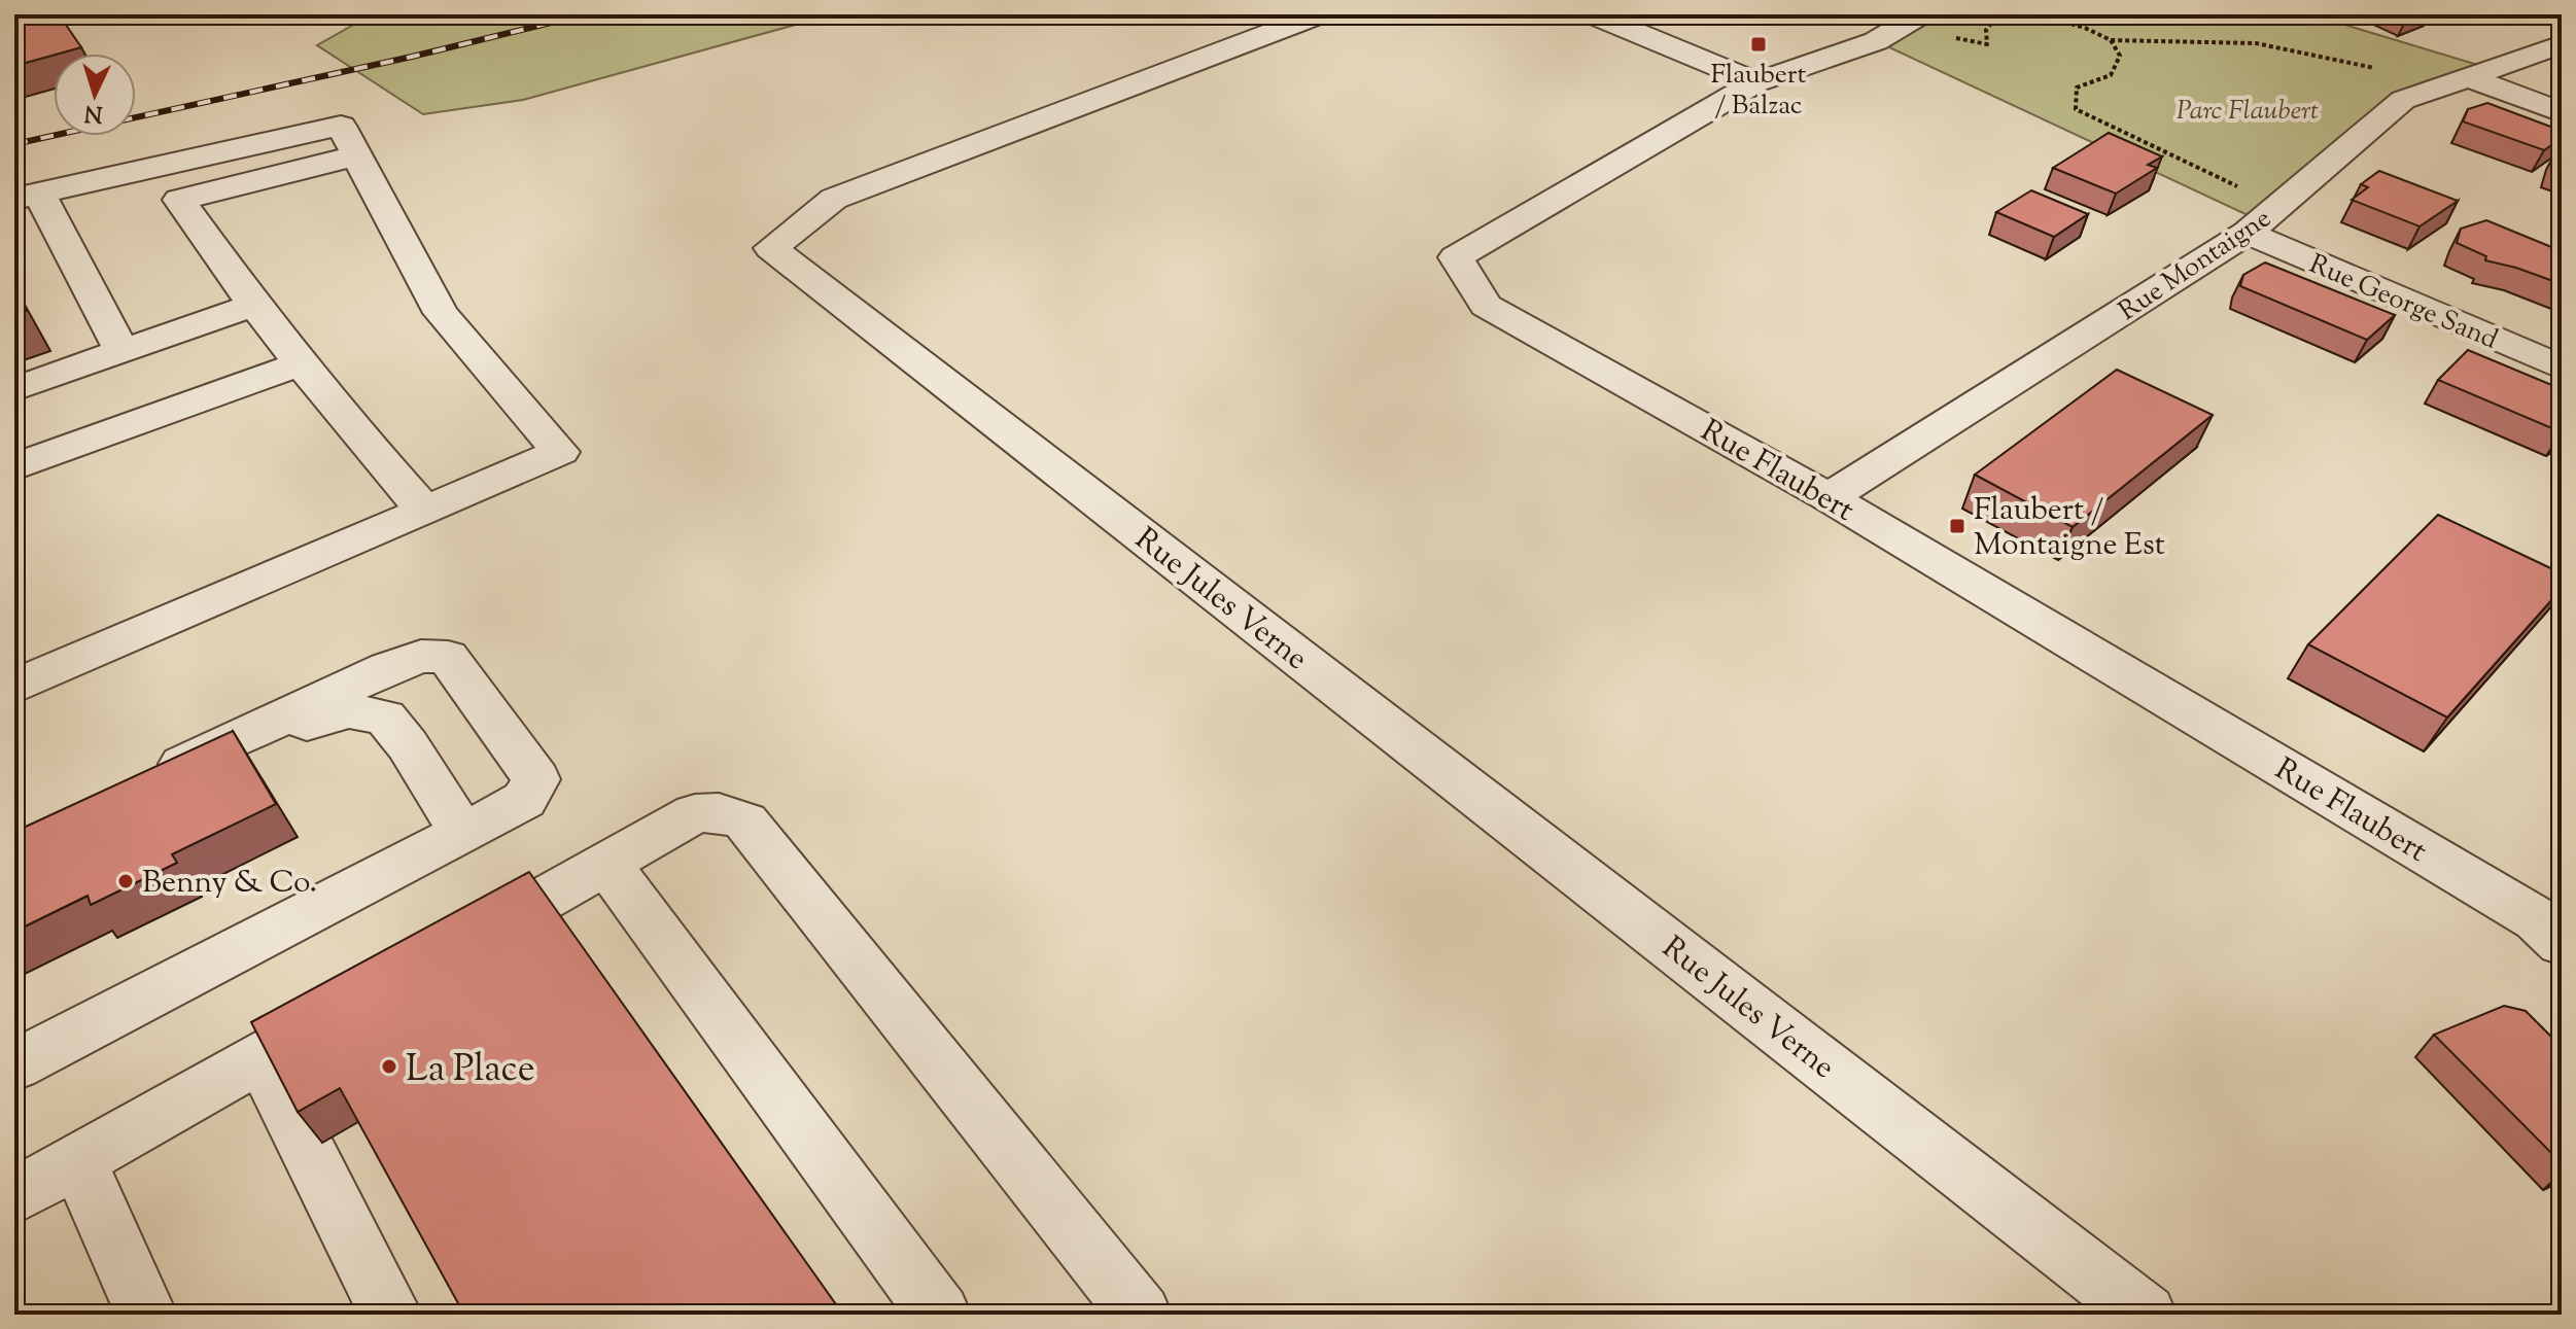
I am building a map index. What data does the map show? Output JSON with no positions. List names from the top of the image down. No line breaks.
{"streets":{"street":["Rue Montaigne","Rue George Sand","Rue Flaubert","Rue Jules Verne"]},"crossings":[["Rue Montaigne","Rue George Sand"],["Rue Montaigne","Rue Flaubert"]],"parks":["Parc Flaubert"],"places":{"transit":["Flaubert / Balzac","Flaubert / Montaigne Est"],"other":["Benny & Co.","La Place"]},"north":"bottom"}
